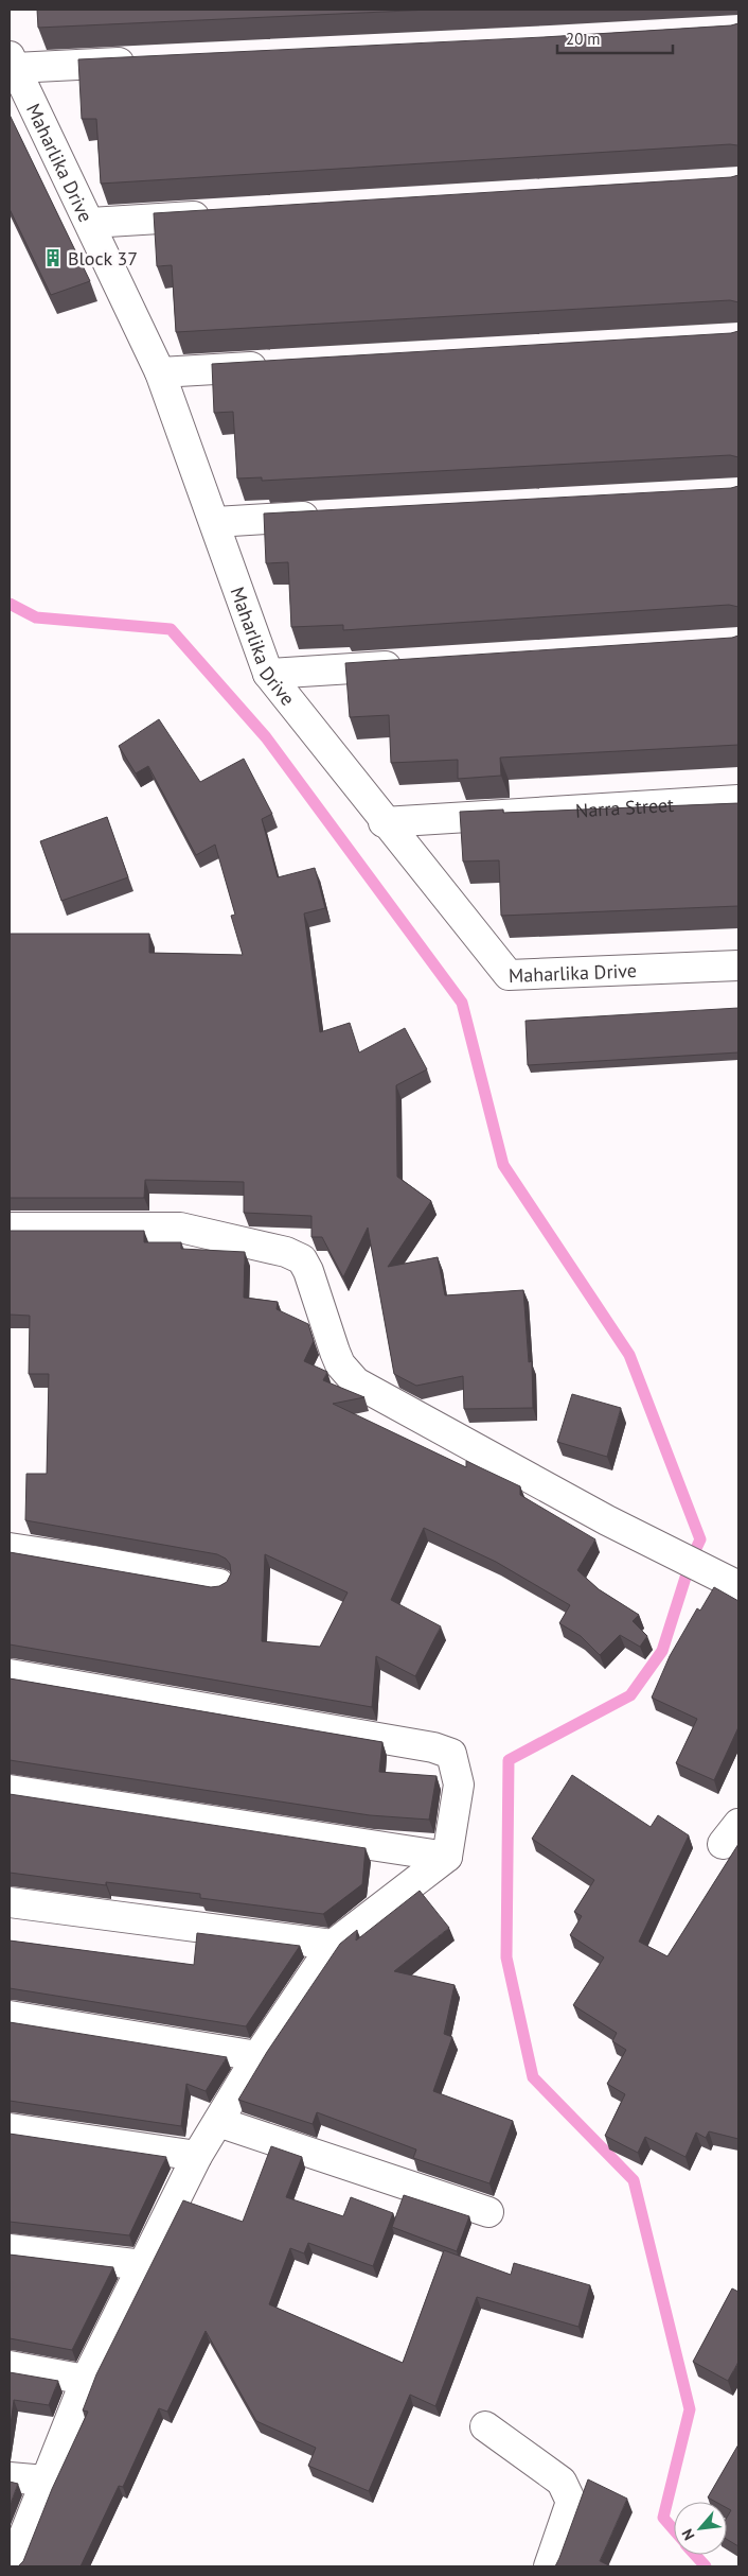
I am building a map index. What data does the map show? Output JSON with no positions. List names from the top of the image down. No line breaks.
{"streets":{"street":["Maharlika Drive","Narra Street"]},"crossings":[["Maharlika Drive","Narra Street"]],"places":{"building":["Block 37"]},"scale_bar":"20 m","north":"bottom left"}
